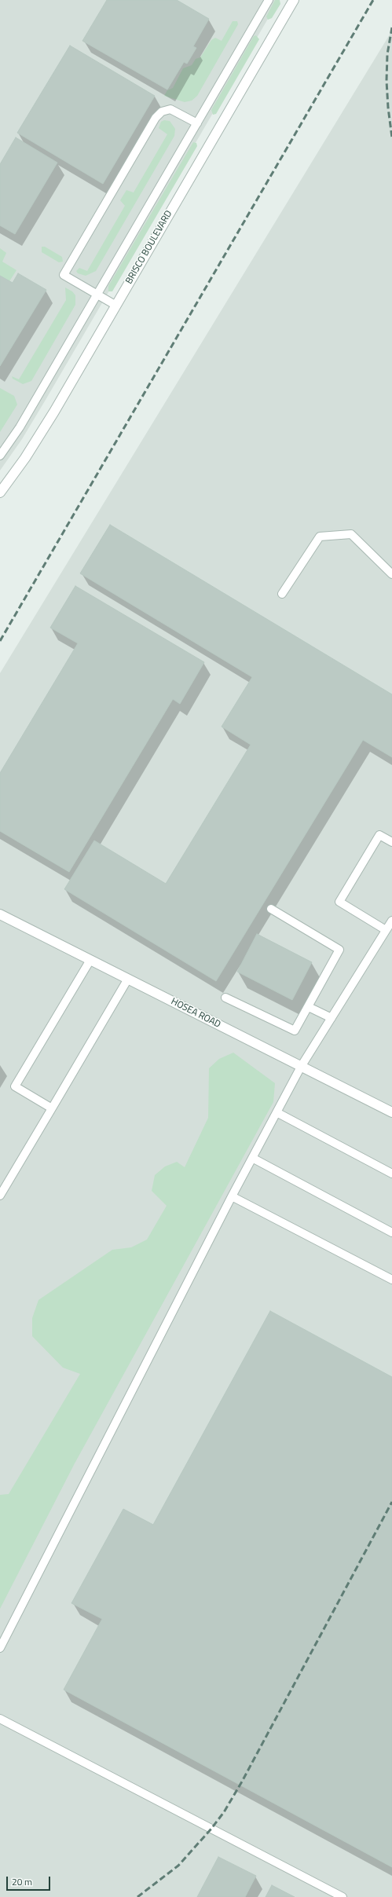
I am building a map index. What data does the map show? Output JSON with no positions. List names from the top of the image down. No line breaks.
{"streets":{"street":["BRISCO BOULEVARD","HOSEA ROAD"]},"scale_bar":"20 m"}
